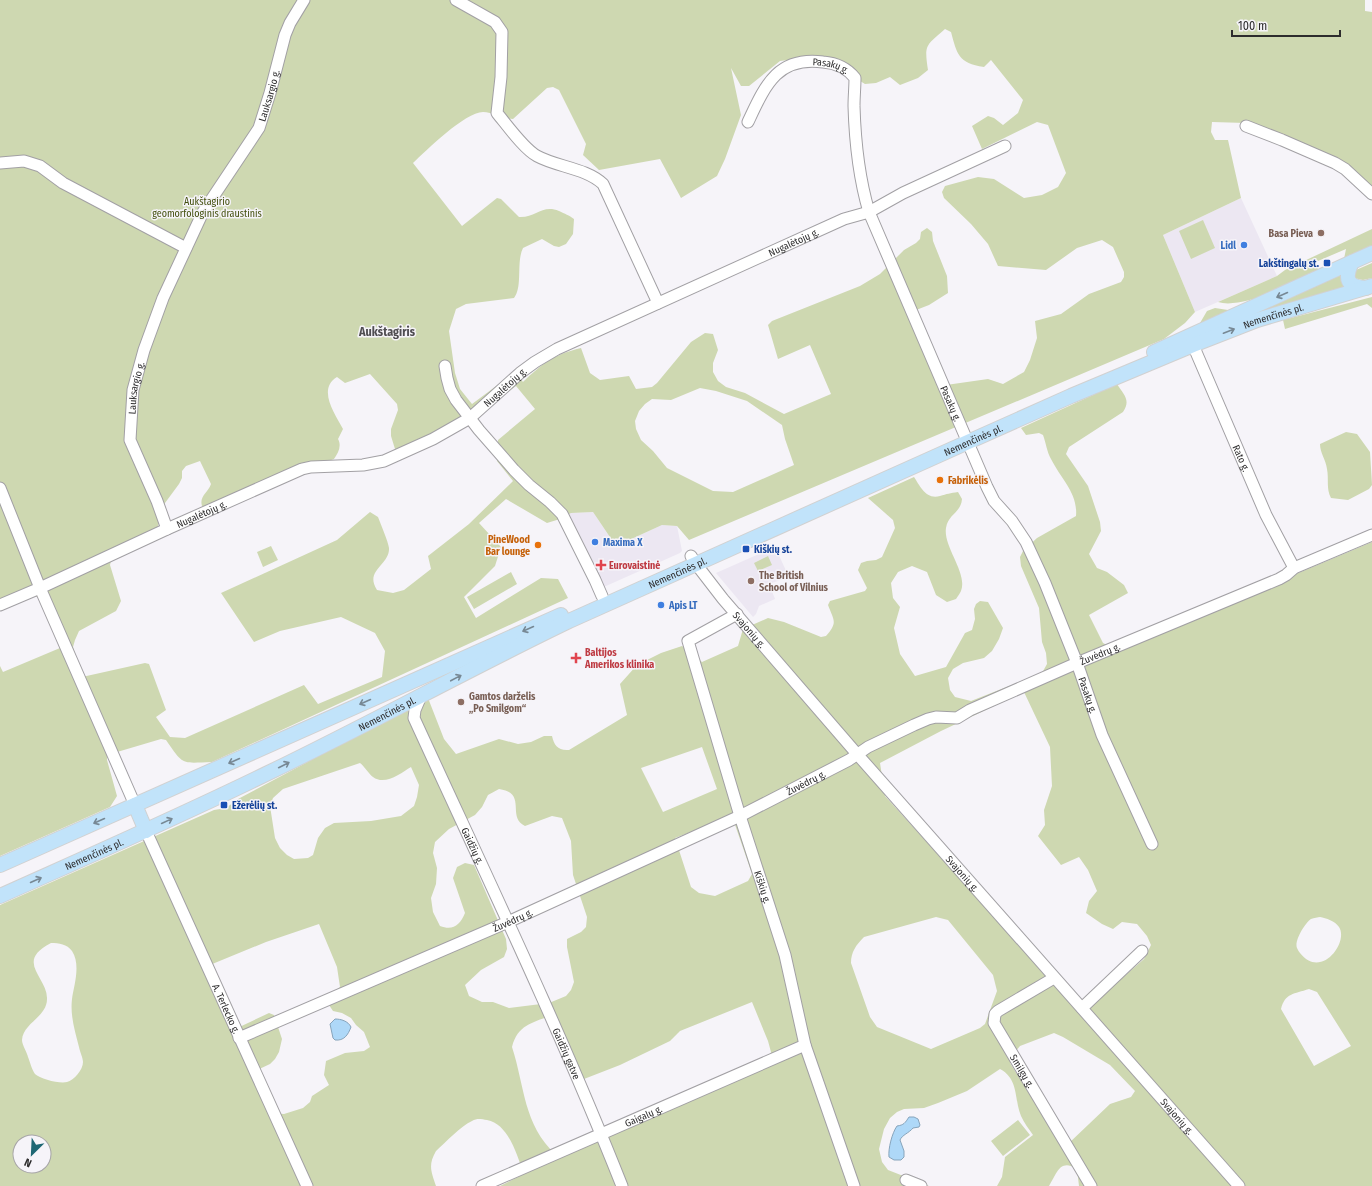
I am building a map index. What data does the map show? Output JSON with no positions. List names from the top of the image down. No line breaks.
{"streets":{"main road":["Nemenčinės pl."],"street":["Pasakų g.","Lauksargio g.","Nugalėtojų g.","Rato g.","Svajonių g.","Žuvėdrų g.","Gaidžių g.","Kiškių g.","A. Terlecko g.","Gaidžių gatve","Smilgų g.","Gaigalų g."]},"crossings":[["Pasakų g.","Nugalėtojų g."],["Pasakų g.","Nemenčinės pl."],["Pasakų g.","Žuvėdrų g."],["Lauksargio g.","Nugalėtojų g."],["Nemenčinės pl.","Rato g."],["Nemenčinės pl.","Svajonių g."],["Nemenčinės pl.","A. Terlecko g."],["Rato g.","Žuvėdrų g."],["Svajonių g.","Žuvėdrų g."],["Svajonių g.","Kiškių g."],["Svajonių g.","Smilgų g."],["Žuvėdrų g.","Gaidžių g."],["Žuvėdrų g.","Kiškių g."],["Žuvėdrų g.","A. Terlecko g."],["Gaidžių g.","Gaidžių gatve"],["Kiškių g.","Gaigalų g."],["Gaidžių gatve","Gaigalų g."]],"districts":["Aukštagiris"],"parks":["Aukštagirio geomorfologinis draustinis"],"places":{"other":["Basa Pieva","Lidl","Fabrikėlis","Maxima X","PineWood Bar lounge","The British School of Vilnius","Apis LT","Gamtos darželis „Po Smilgom“"],"transit":["Lakštingalų st.","Kiškių st.","Ežerėlių st."],"health":["Eurovaistinė","Baltijos Amerikos klinika"]},"scale_bar":"100 m","north":"bottom left"}
